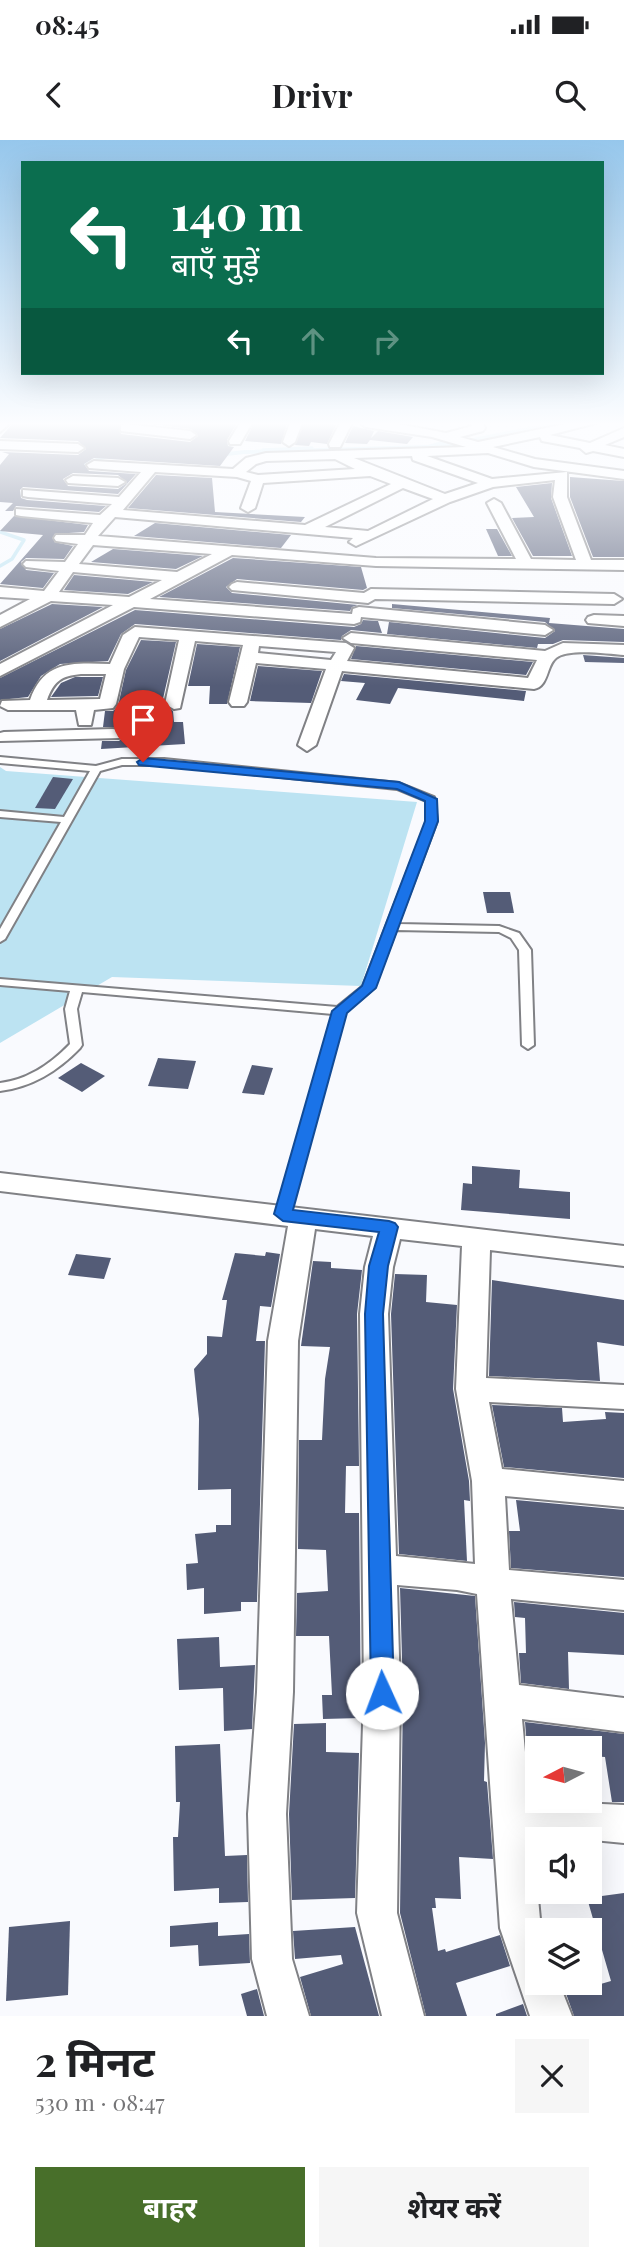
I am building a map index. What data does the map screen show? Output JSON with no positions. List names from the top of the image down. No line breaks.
{"north":"left","page":{"status":"08:45","header":"Drivr","turn":["140 m","बाएँ मुड़ें"],"heading":["2 मिनट","530 m · 08:47"],"buttons":["बाहर","शेयर करें"]}}
